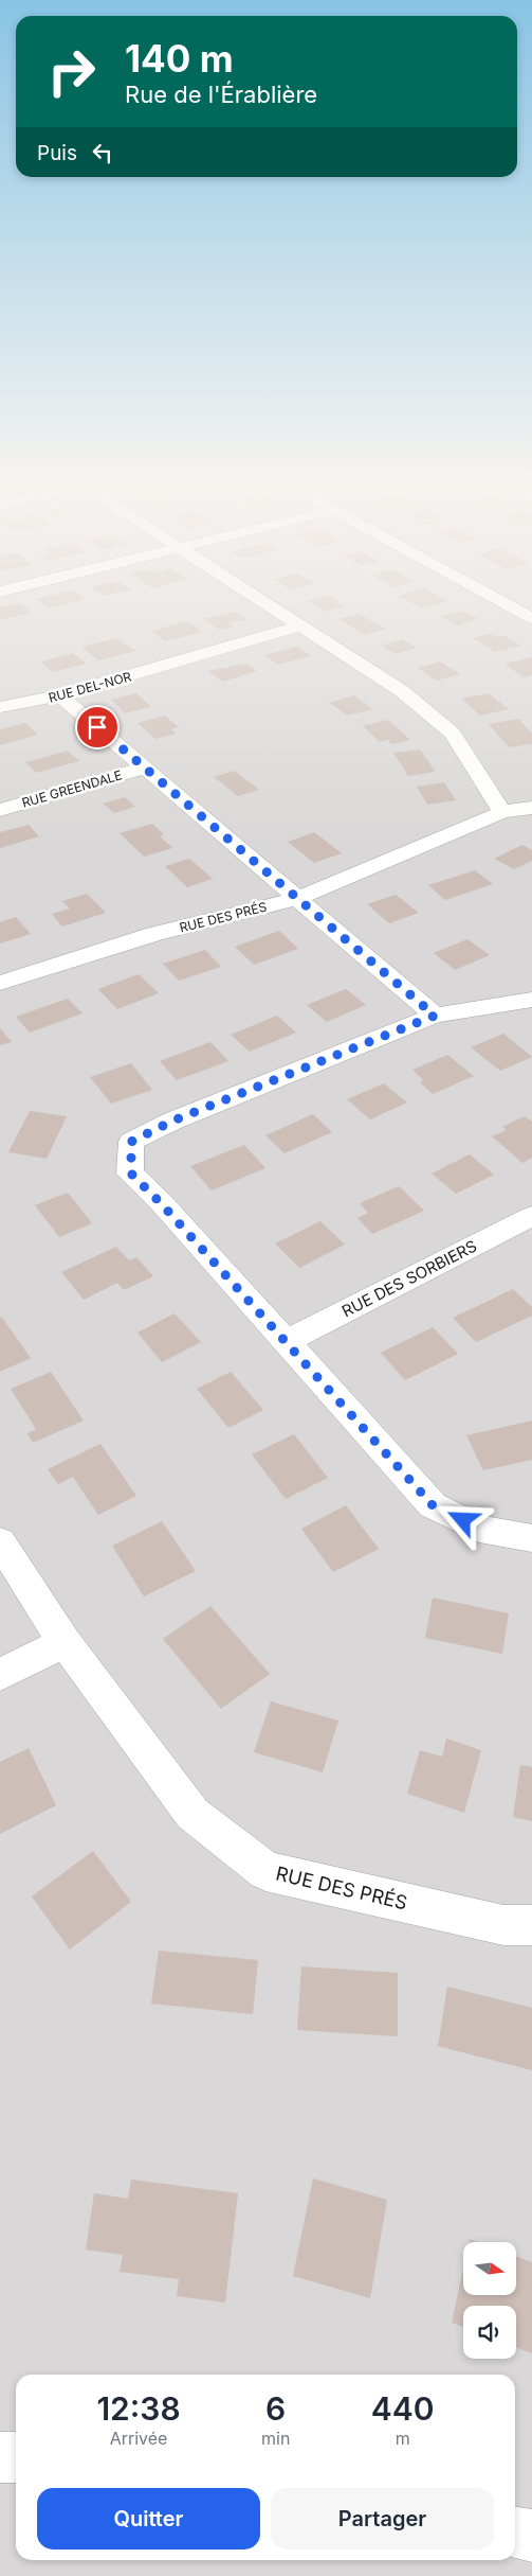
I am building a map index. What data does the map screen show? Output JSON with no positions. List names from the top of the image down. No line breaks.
{"streets":{"street":["RUE DEL-NOR","RUE GREENDALE","RUE DES PRÉS","RUE DES SORBIERS"]},"north":"right","page":{"turn":["140 m","Rue de l'Érablière"],"then":"Puis","eta":["12:38","Arrivée","6","min","440","m"],"buttons":["Quitter","Partager"]}}
